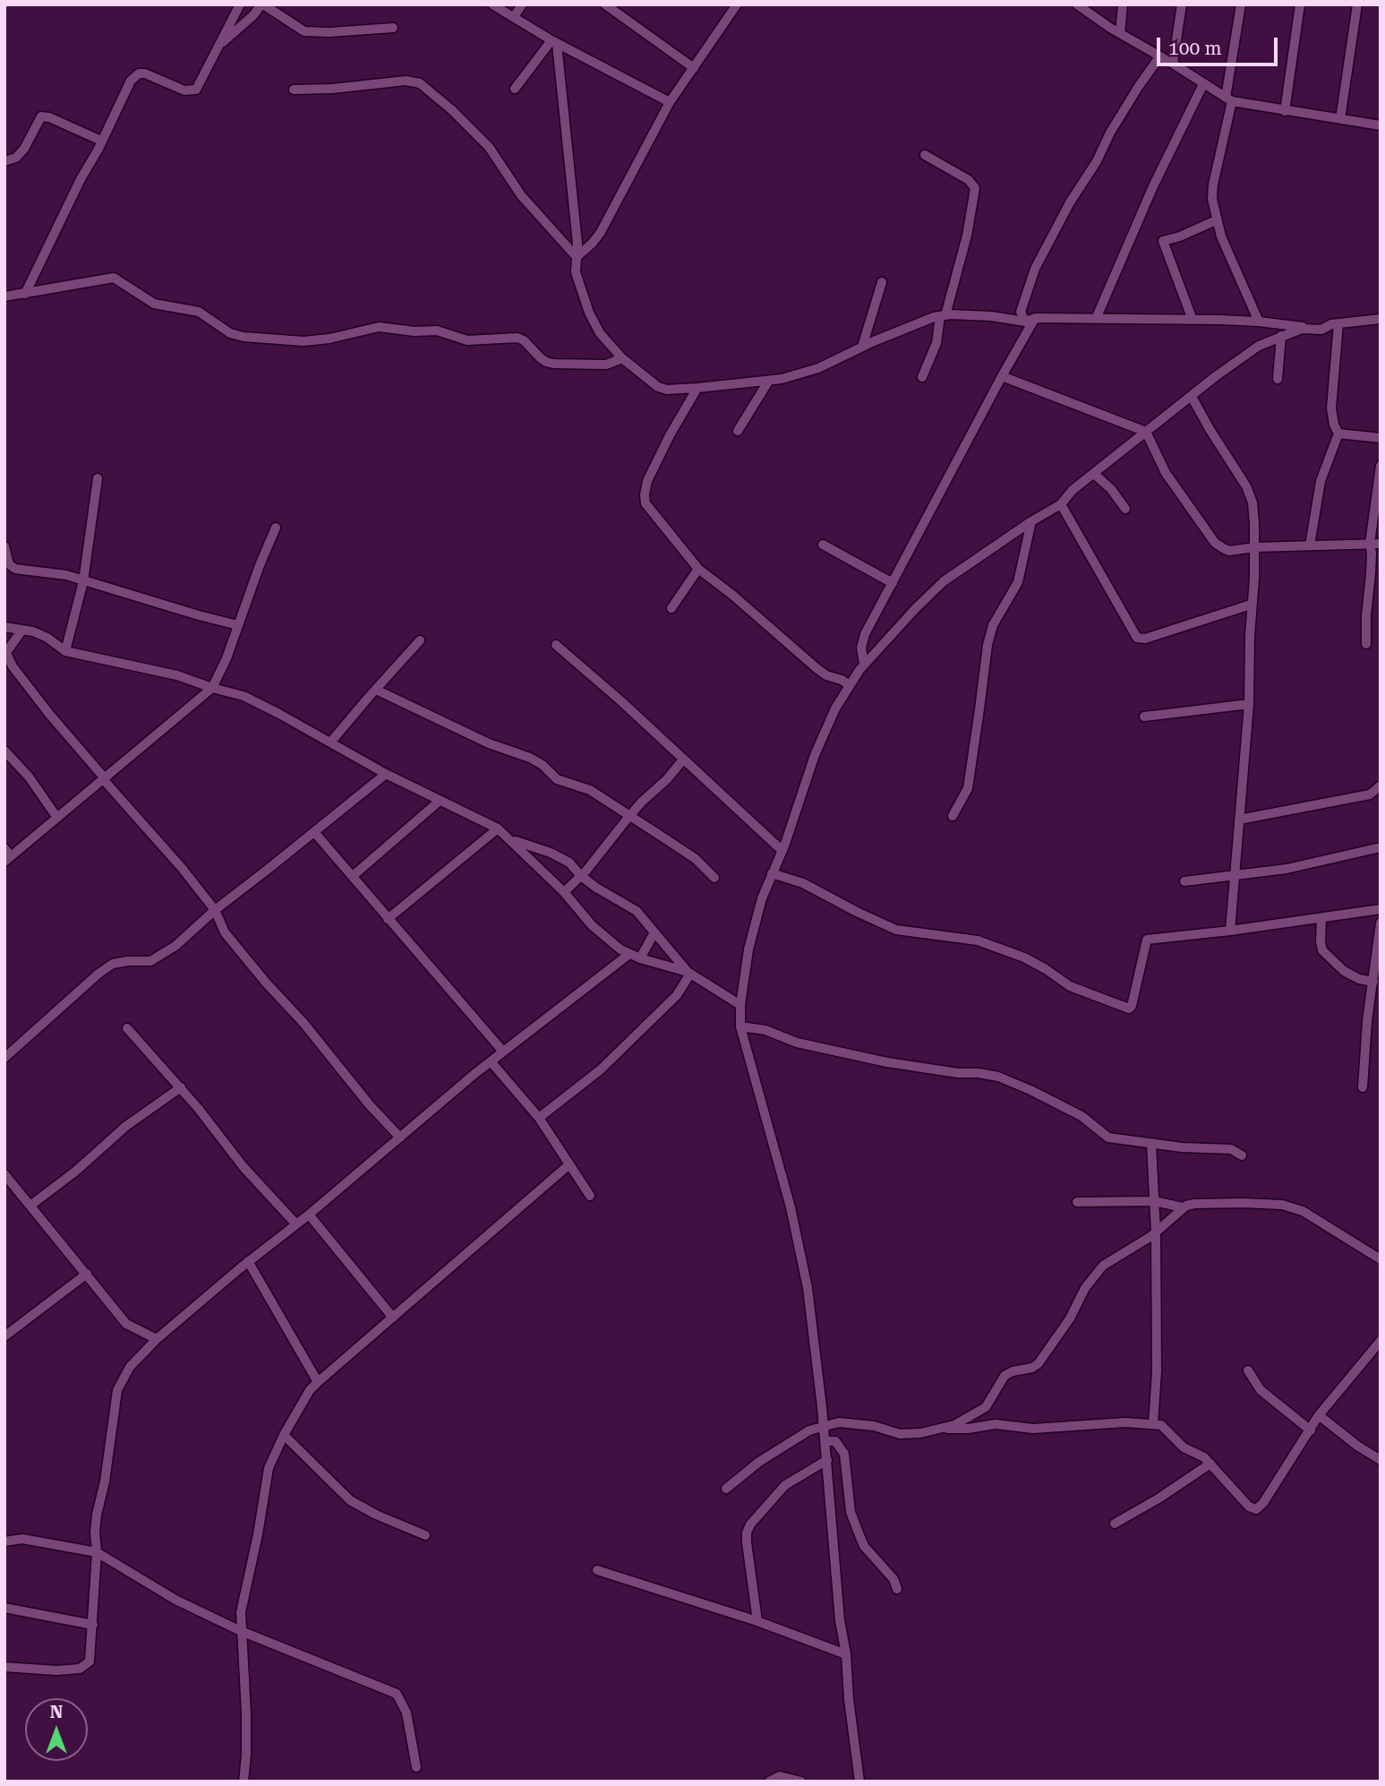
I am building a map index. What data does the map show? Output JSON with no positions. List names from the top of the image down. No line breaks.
{"scale_bar":"100 m","north":"top"}
